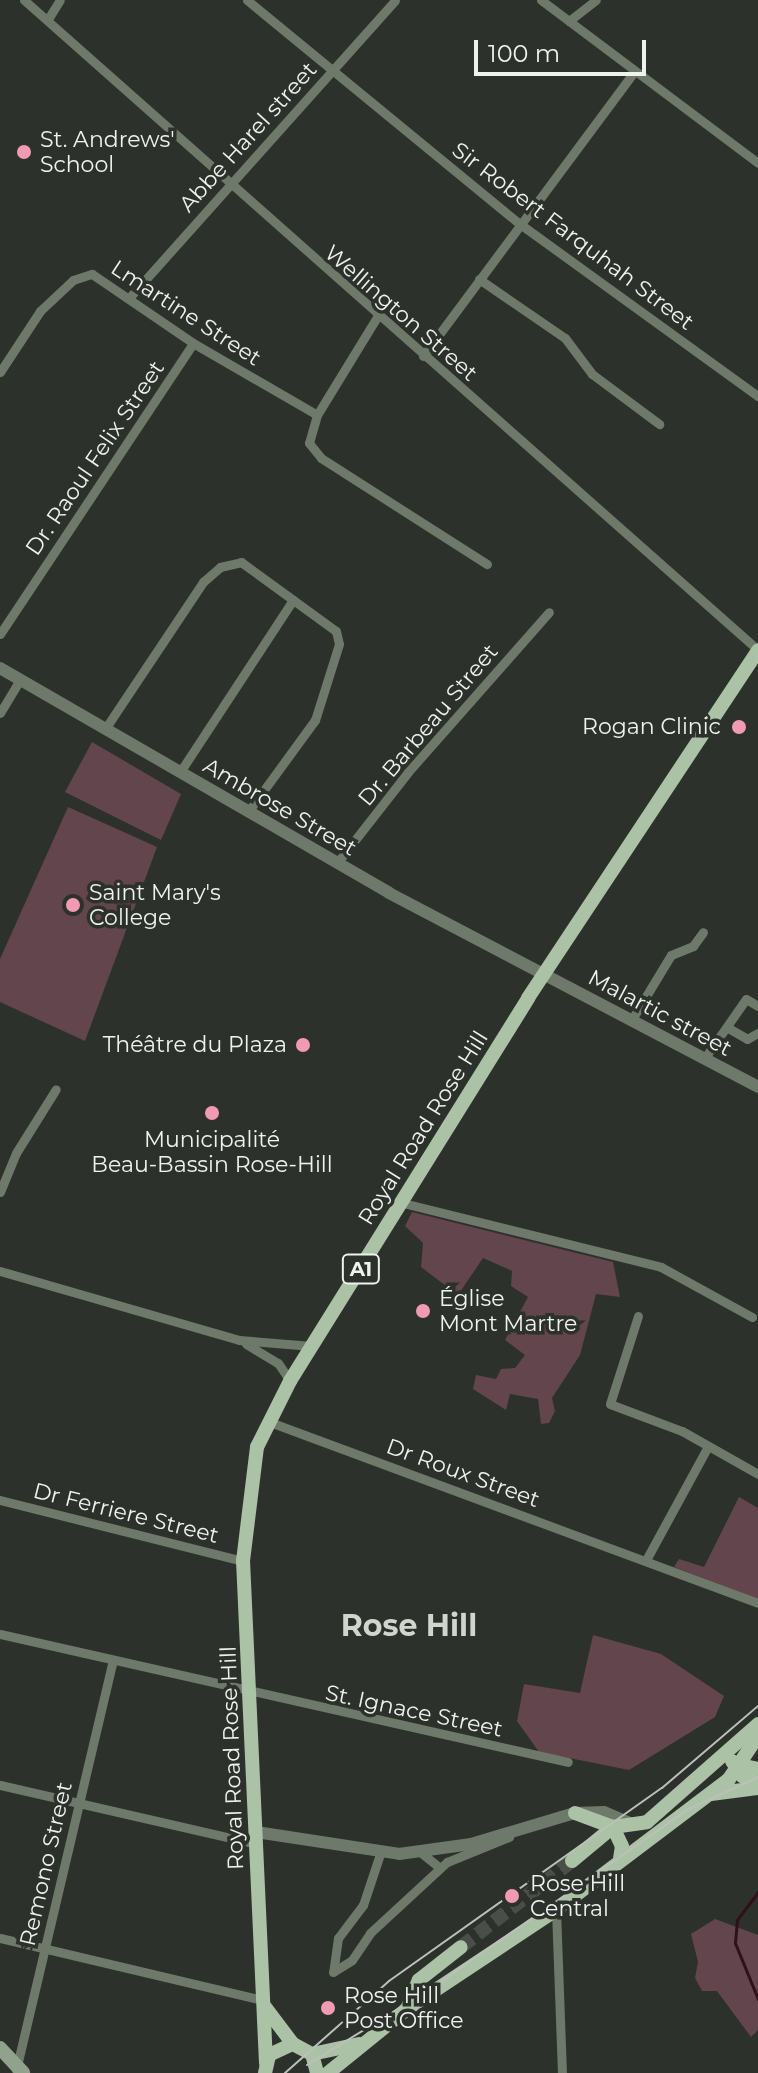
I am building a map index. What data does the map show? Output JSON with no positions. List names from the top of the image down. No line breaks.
{"streets":{"main road":["Royal Road Rose Hill","A1"],"street":["Abbe Harel street","Sir Robert Farquhah Street","Lmartine Street","Wellington Street","Dr. Raoul Felix Street","Dr. Barbeau Street","Ambrose Street","Malartic street","Dr Roux Street","Dr Ferriere Street","St. Ignace Street","Remono Street"]},"crossings":[["Abbe Harel street","Sir Robert Farquhah Street"],["Abbe Harel street","Lmartine Street"],["Abbe Harel street","Wellington Street"],["Lmartine Street","Dr. Raoul Felix Street"],["Wellington Street","Royal Road Rose Hill"],["Dr. Barbeau Street","Ambrose Street"],["Ambrose Street","Malartic street"],["Ambrose Street","Royal Road Rose Hill"],["Malartic street","Royal Road Rose Hill"],["Royal Road Rose Hill","A1"],["Royal Road Rose Hill","Dr Roux Street"],["Royal Road Rose Hill","Dr Ferriere Street"],["Royal Road Rose Hill","St. Ignace Street"],["St. Ignace Street","Remono Street"]],"districts":["Rose Hill"],"places":["St. Andrews' School","Rogan Clinic","Saint Mary's College","Théâtre du Plaza","Municipalité Beau-Bassin Rose-Hill","Église Mont Martre","Rose Hill Central","Rose Hill Post Office"],"scale_bar":"100 m"}
